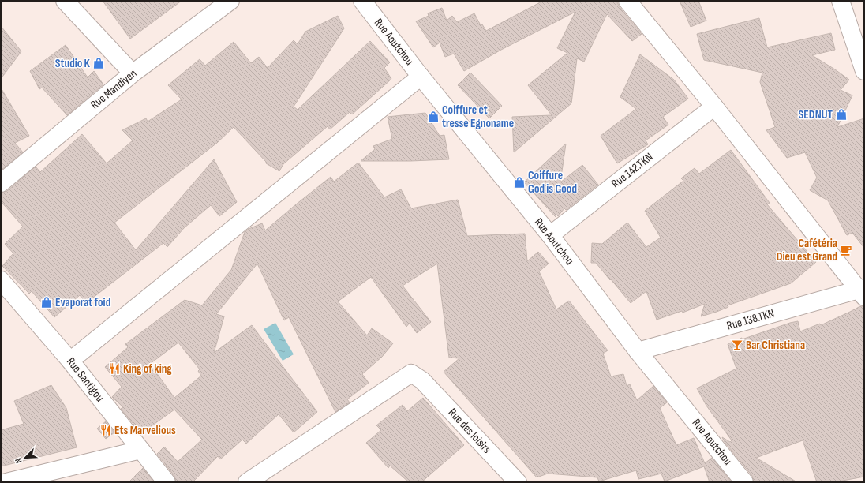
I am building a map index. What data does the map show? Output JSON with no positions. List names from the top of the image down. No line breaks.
{"streets":{"street":["Rue Aoutchou","Rue Mandiyen","Rue 142.TKN","Rue 138.TKN","Rue Santigou","Rue des loisirs"]},"crossings":[["Rue Aoutchou","Rue 142.TKN"],["Rue Aoutchou","Rue 138.TKN"]],"places":{"shop":["Studio K","SEDNUT","Coiffure et tresse Egnoname","Coiffure God is Good","Evaporat foid"],"cafe":["Cafétéria Dieu est Grand"],"bar":["Bar Christiana"],"restaurant":["King of king","Ets Marvelious"]},"north":"bottom left"}
